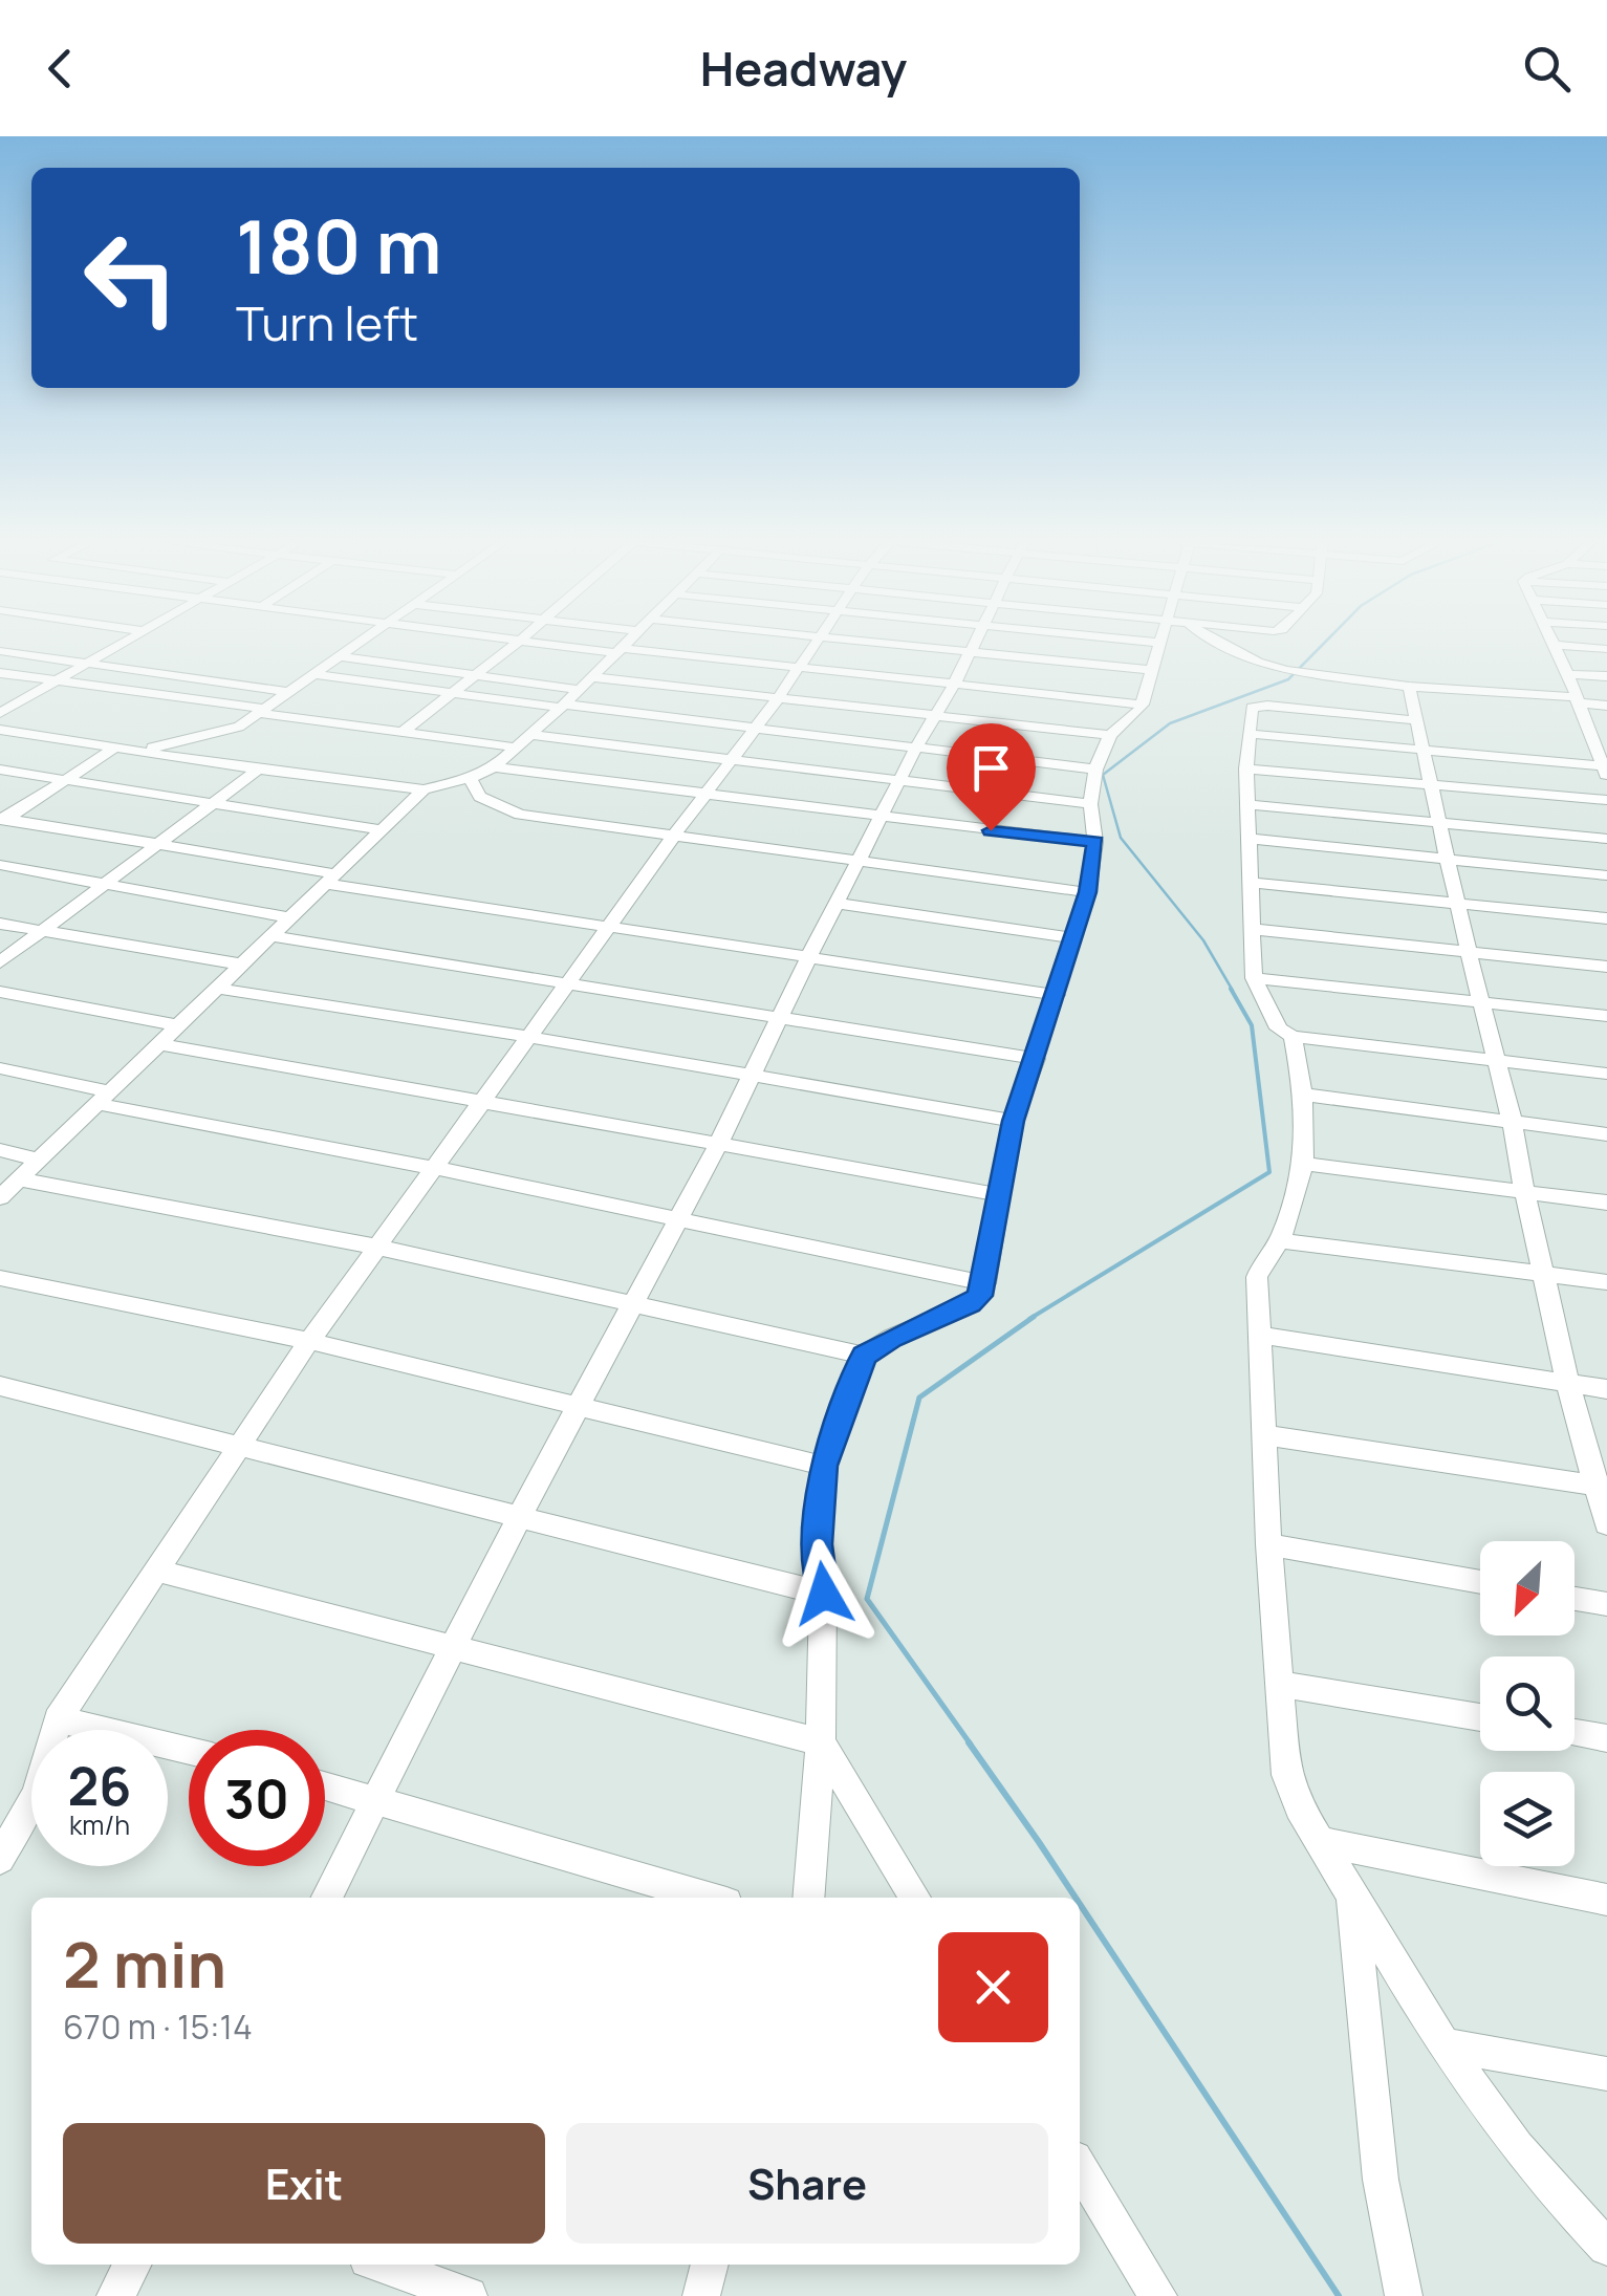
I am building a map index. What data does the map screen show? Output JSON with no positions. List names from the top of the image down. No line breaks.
{"north":"bottom left","page":{"header":"Headway","turn":["180 m","Turn left"],"speed":"26 km/h","limit":"30","heading":["2 min","670 m · 15:14"],"buttons":["Exit","Share"]}}
